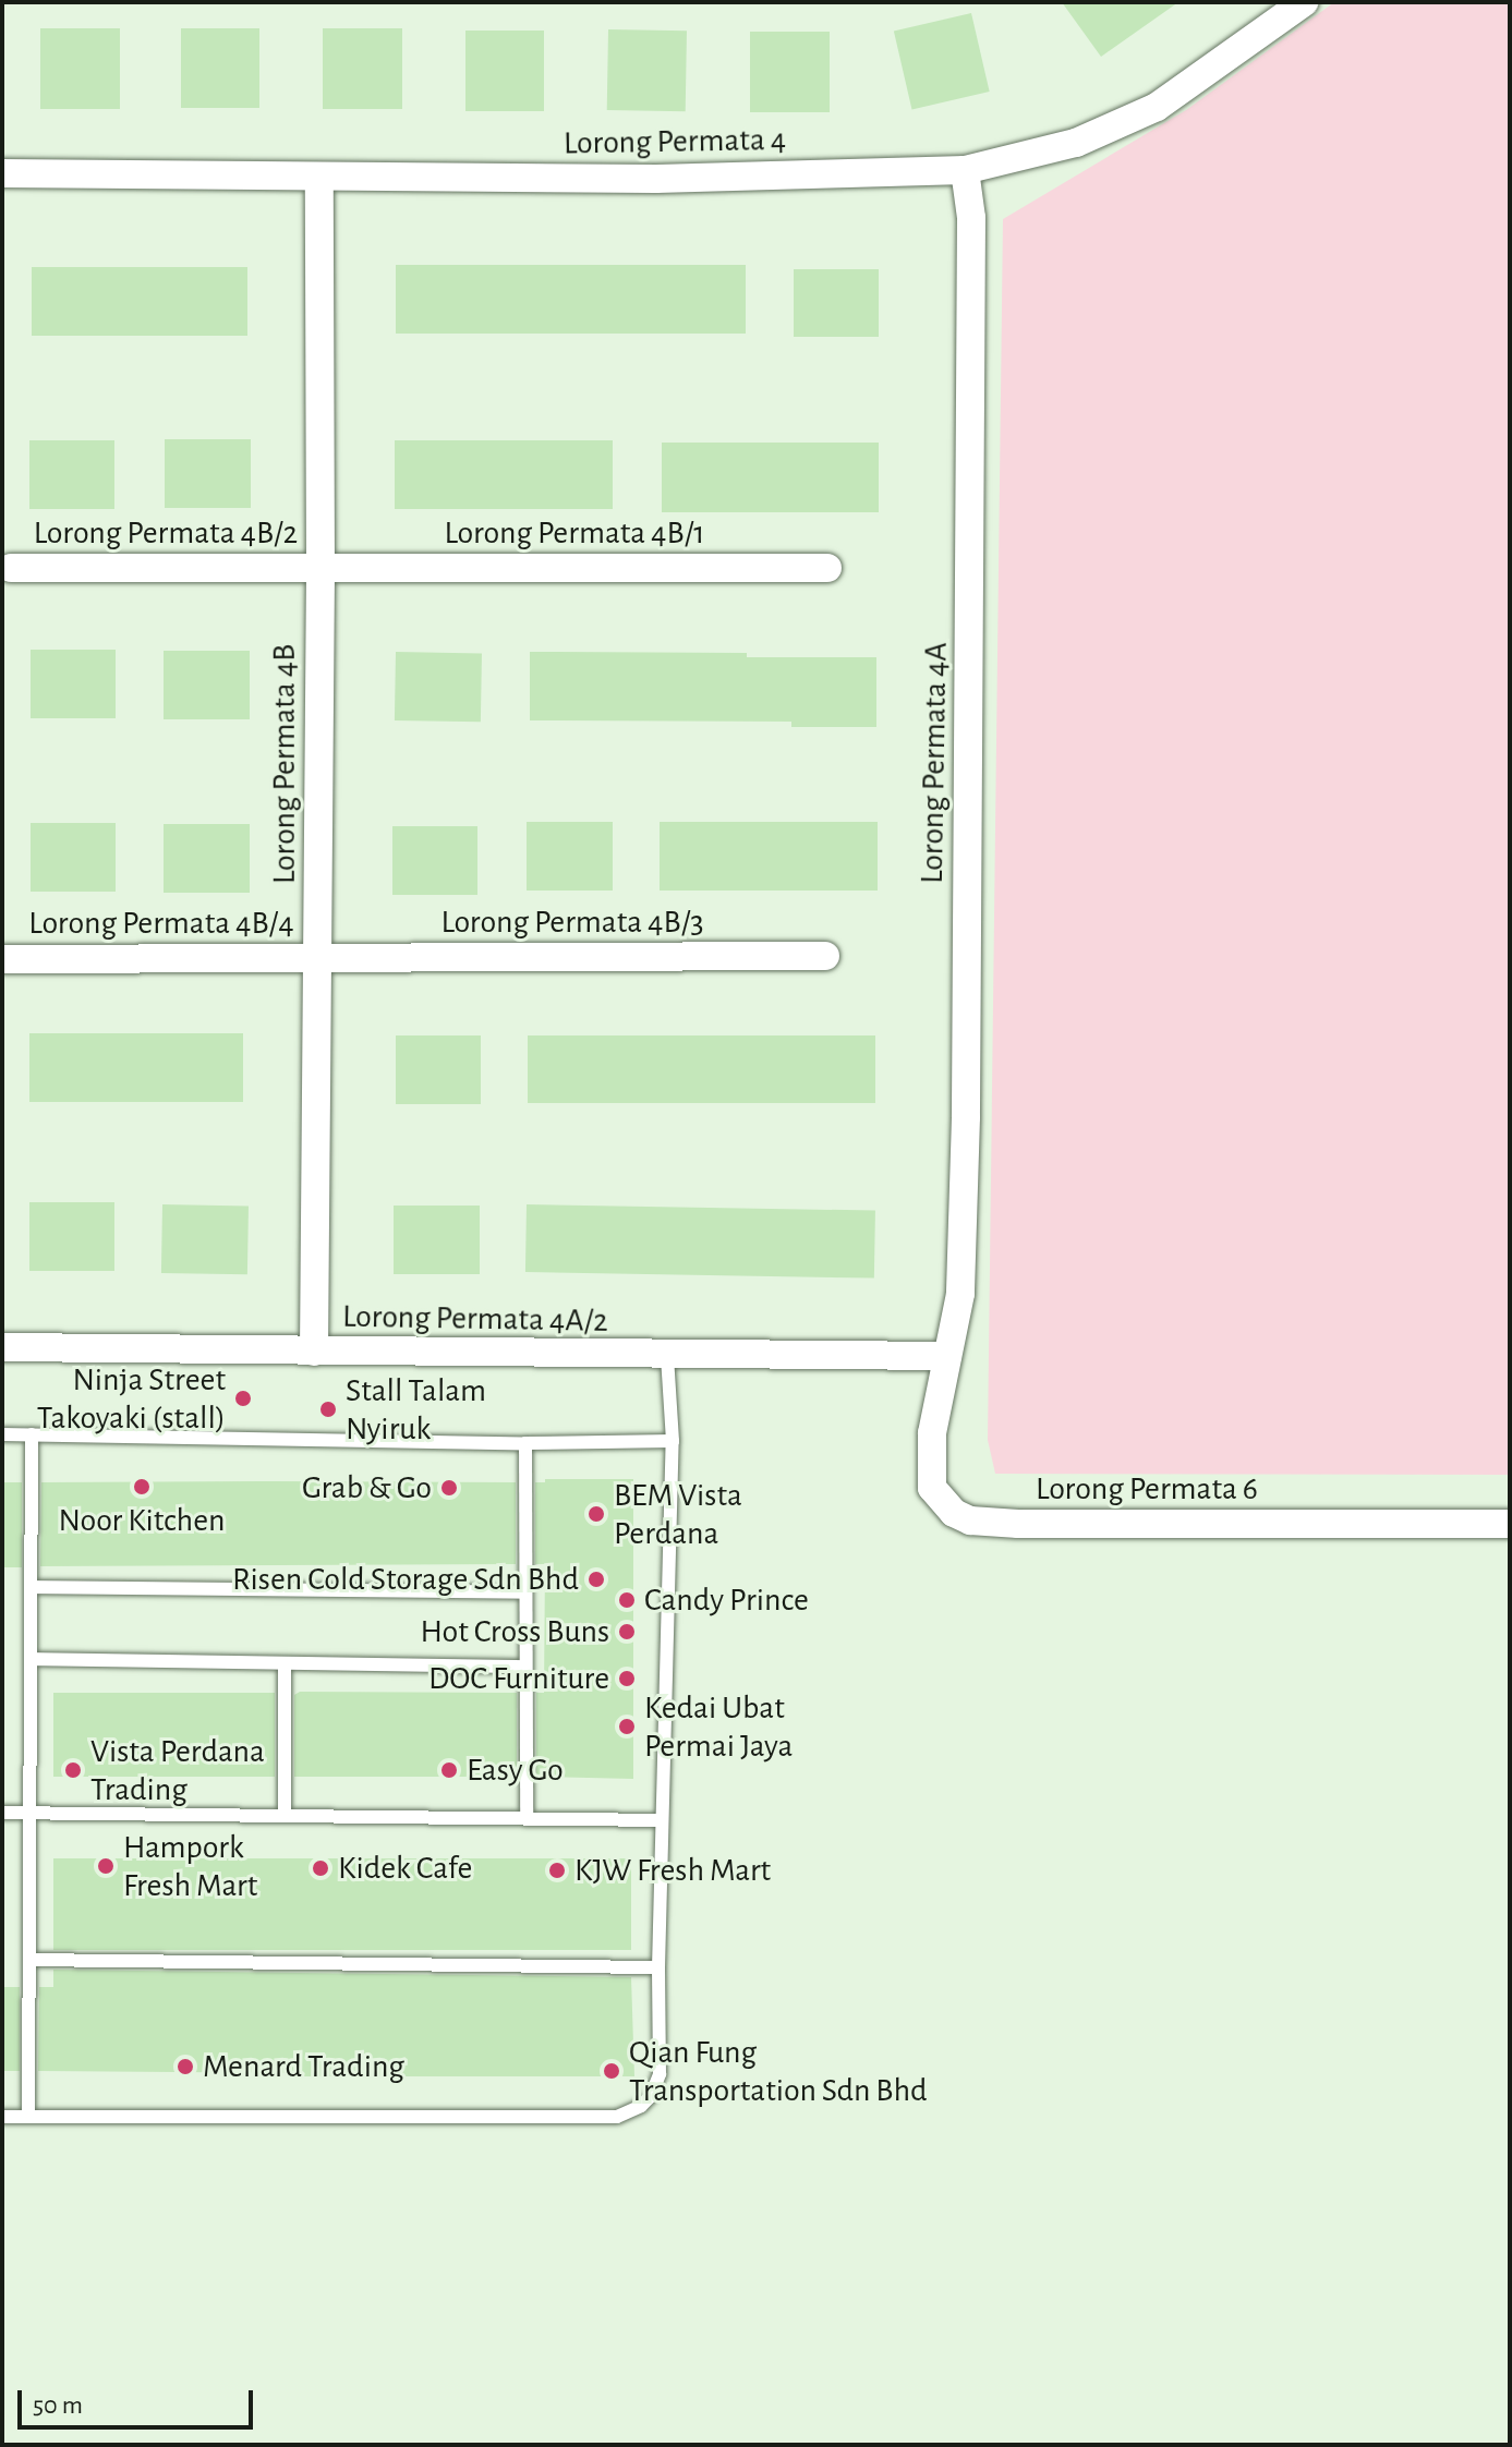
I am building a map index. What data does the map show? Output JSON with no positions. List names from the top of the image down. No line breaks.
{"streets":{"street":["Lorong Permata 4","Lorong Permata 4B/2","Lorong Permata 4B/1","Lorong Permata 4A","Lorong Permata 4B","Lorong Permata 4B/3","Lorong Permata 4B/4","Lorong Permata 4A/2","Lorong Permata 6"]},"crossings":[["Lorong Permata 4","Lorong Permata 4A"],["Lorong Permata 4","Lorong Permata 4B"],["Lorong Permata 4B/2","Lorong Permata 4B/1"],["Lorong Permata 4B/2","Lorong Permata 4B"],["Lorong Permata 4B/1","Lorong Permata 4B"],["Lorong Permata 4A","Lorong Permata 4A/2"],["Lorong Permata 4A","Lorong Permata 6"],["Lorong Permata 4B","Lorong Permata 4B/3"],["Lorong Permata 4B","Lorong Permata 4B/4"],["Lorong Permata 4B","Lorong Permata 4A/2"],["Lorong Permata 4B/3","Lorong Permata 4B/4"],["Lorong Permata 4A/2","Lorong Permata 6"]],"places":["Ninja Street Takoyaki (stall)","Stall Talam Nyiruk","Noor Kitchen","Grab & Go","BEM Vista Perdana","Risen Cold Storage Sdn Bhd","Candy Prince","Hot Cross Buns","DOC Furniture","Kedai Ubat Permai Jaya","Vista Perdana Trading","Easy Go","Hampork Fresh Mart","Kidek Cafe","KJW Fresh Mart","Menard Trading","Qian Fung Transportation Sdn Bhd"],"scale_bar":"50 m"}
